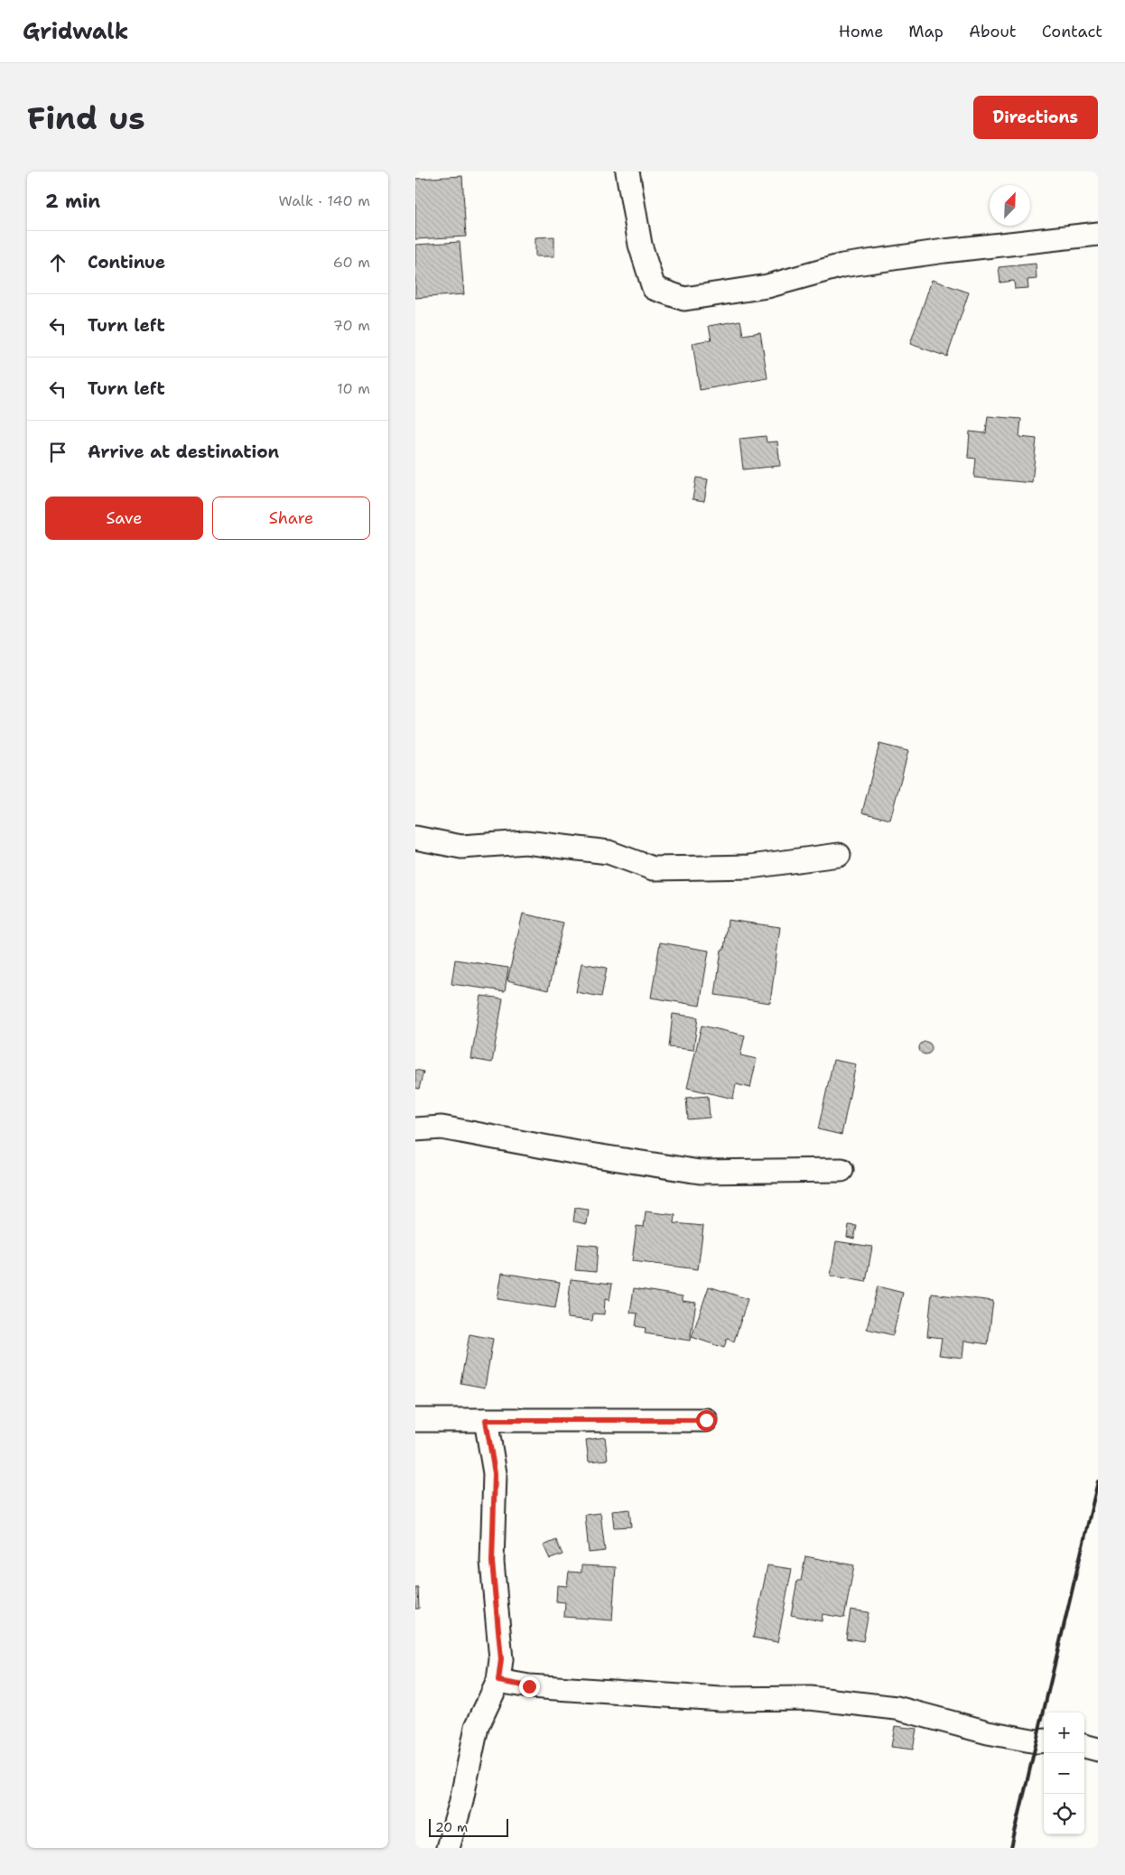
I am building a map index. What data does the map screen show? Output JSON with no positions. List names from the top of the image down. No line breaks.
{"scale_bar":"20 m","north":"top right","page":{"header":"Gridwalk","nav":["Home","Map","About","Contact"],"buttons":["Directions",["Save","Share"]],"title":"Find us","heading":["2 min","Walk · 140 m"],"list":[["Continue","60 m"],["Turn left","70 m"],["Turn left","10 m"],"Arrive at destination"],"map_buttons":["+","−"],"scale":"20 m"}}
